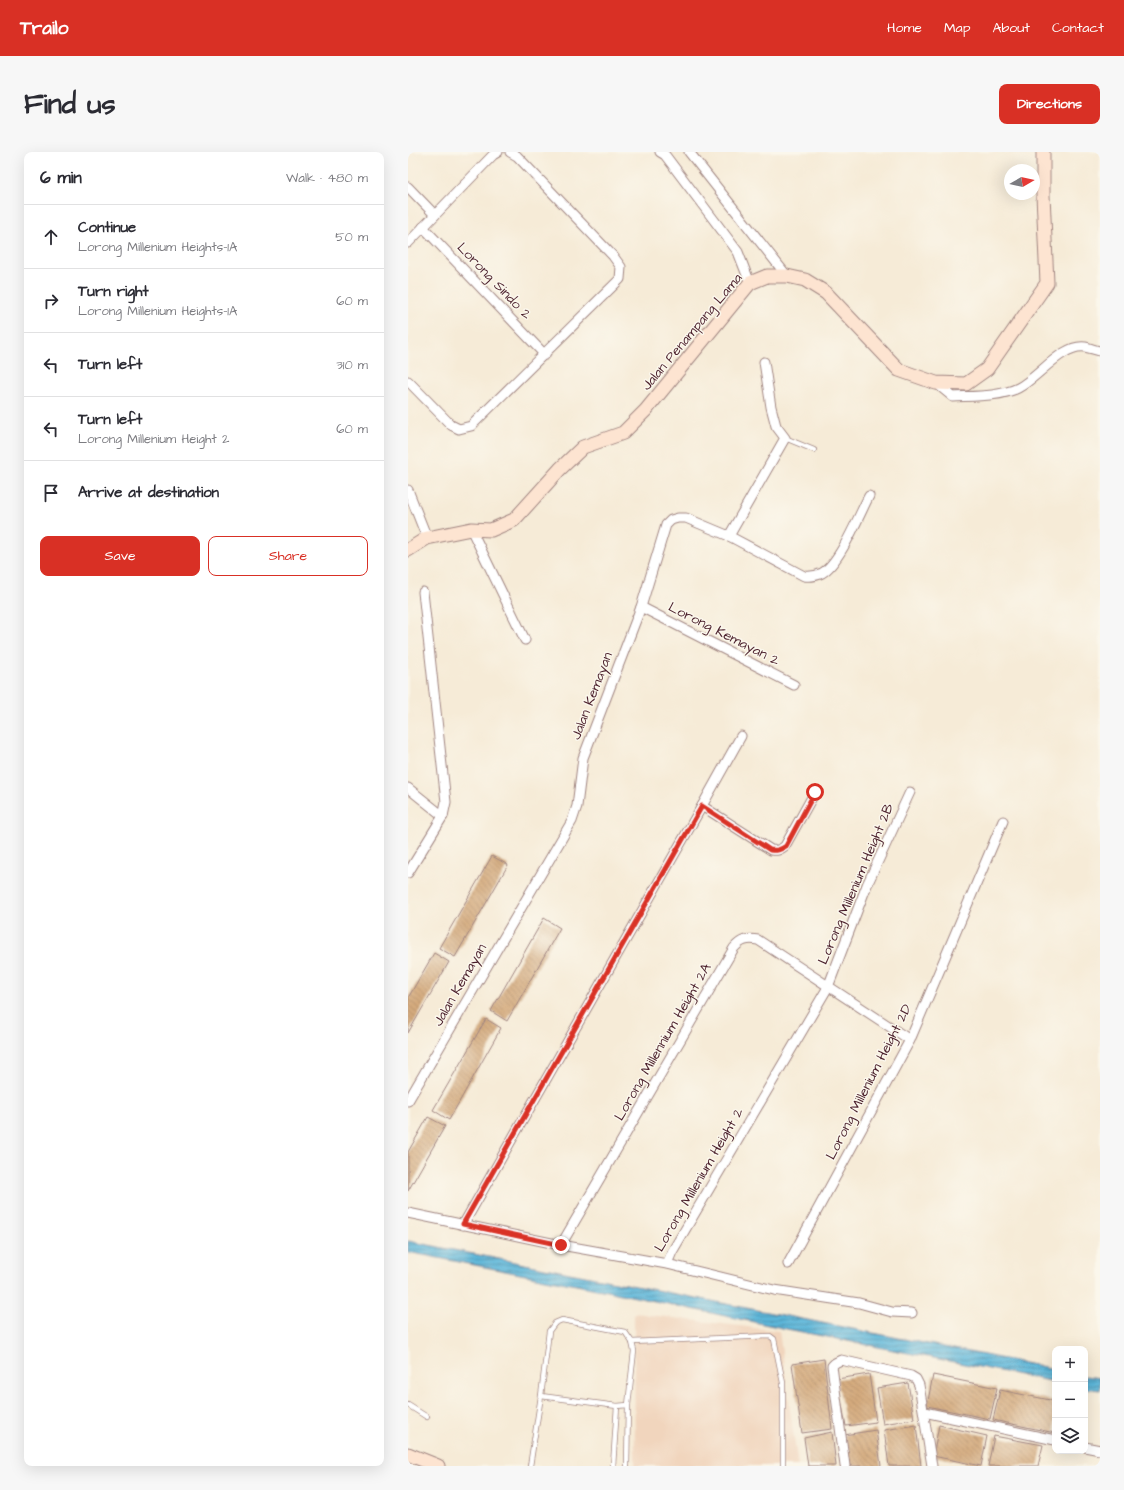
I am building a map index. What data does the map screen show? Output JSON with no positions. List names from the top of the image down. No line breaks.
{"streets":{"main road":["Jalan Penampang Lama"],"street":["Lorong Sindo 2","Lorong Kemayan 2","Jalan Kemayan","Lorong Millenium Height 2B","Lorong Millennium Height 2A","Lorong Millenium Height 2D","Lorong Millenium Height 2"]},"crossings":[["Lorong Kemayan 2","Jalan Kemayan"],["Lorong Millenium Height 2B","Lorong Millennium Height 2A"],["Lorong Millenium Height 2B","Lorong Millenium Height 2"],["Lorong Millennium Height 2A","Lorong Millenium Height 2"]],"north":"right","page":{"header":"Trailo","nav":["Home","Map","About","Contact"],"buttons":["Directions",["Save","Share"]],"title":"Find us","heading":["6 min","Walk · 480 m"],"list":[["Continue","Lorong Millenium Heights-1A","50 m"],["Turn right","Lorong Millenium Heights-1A","60 m"],["Turn left","310 m"],["Turn left","Lorong Millenium Height 2","60 m"],"Arrive at destination"],"map_buttons":["+","−"]}}
